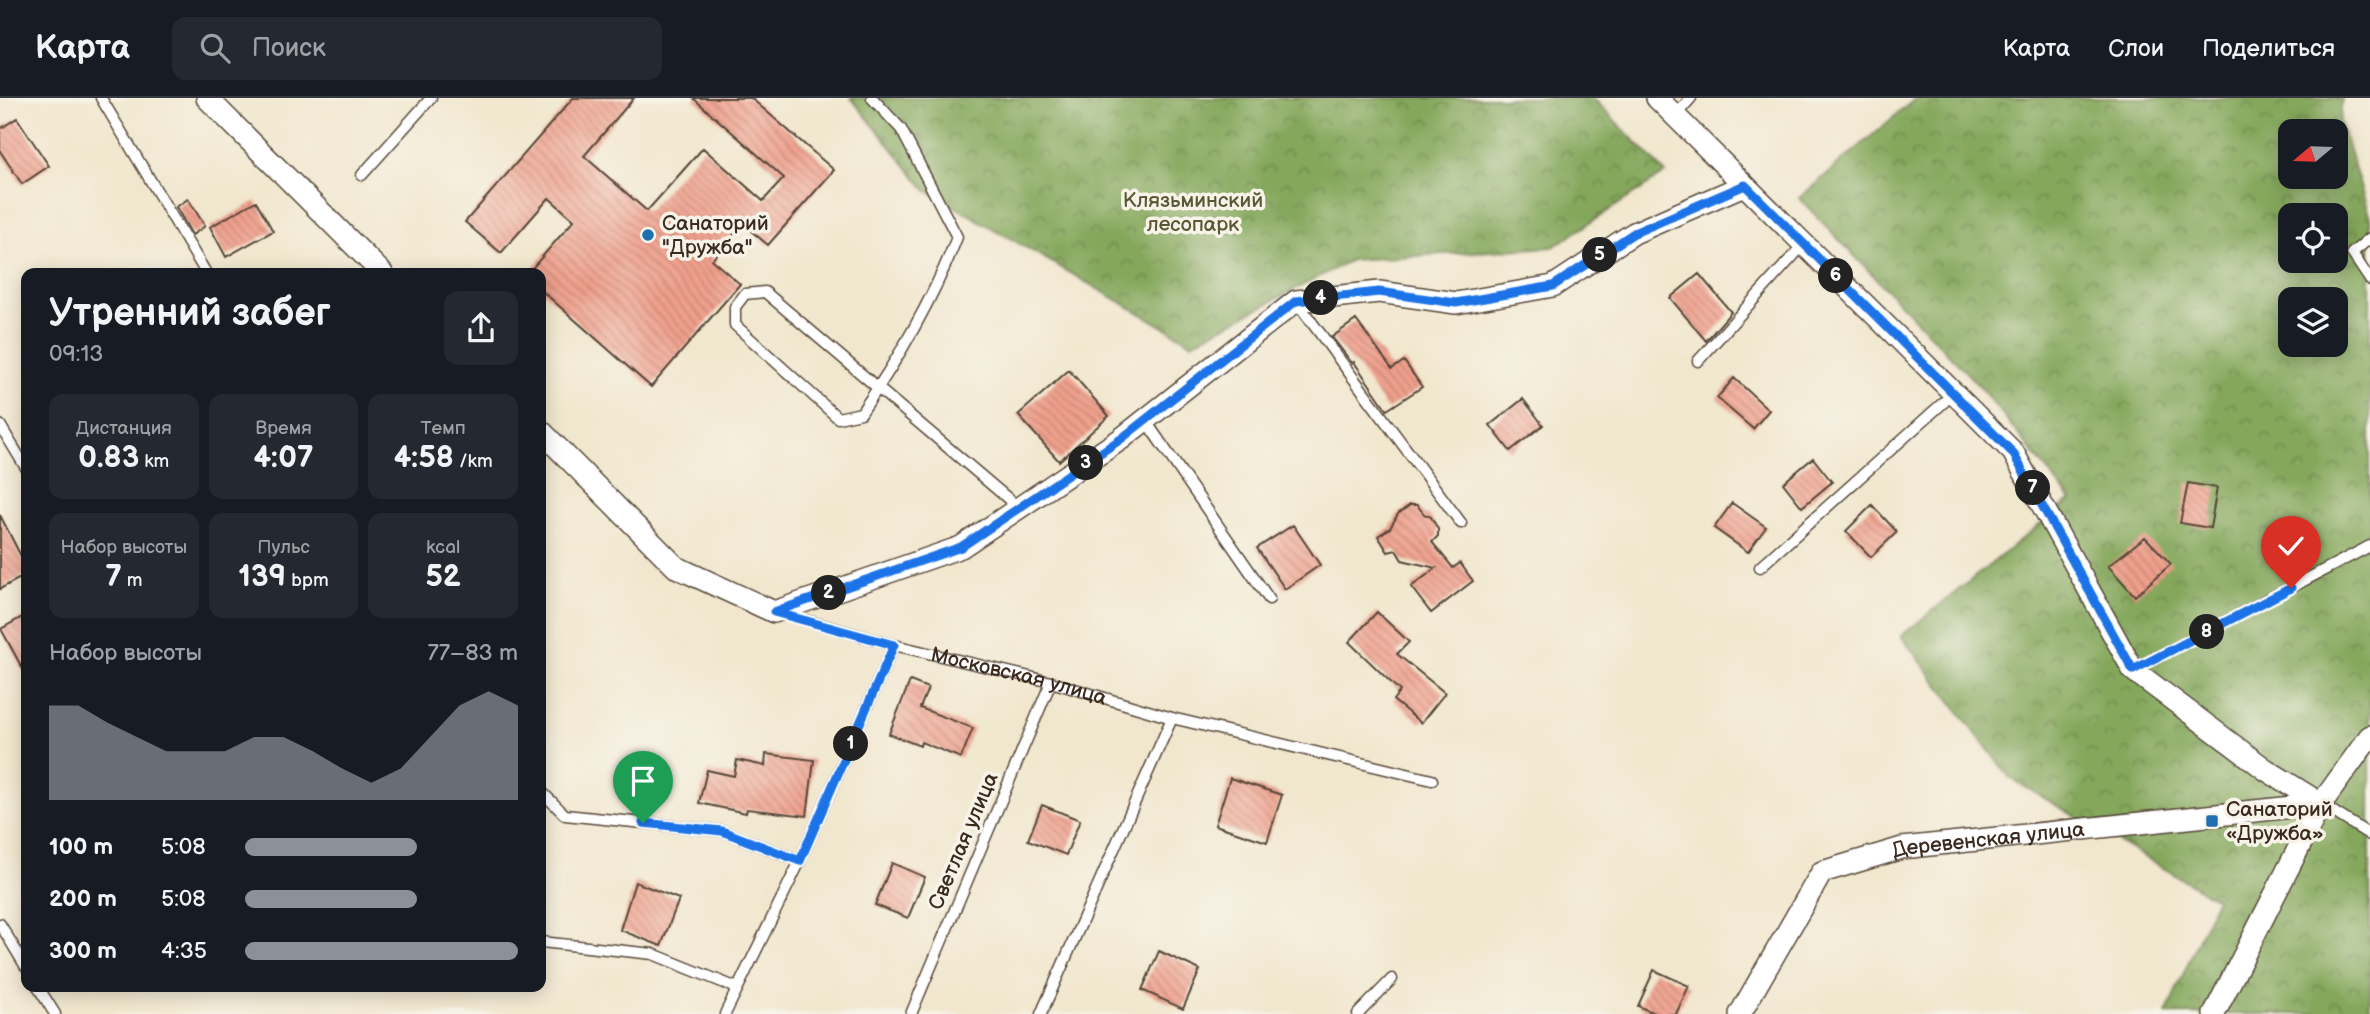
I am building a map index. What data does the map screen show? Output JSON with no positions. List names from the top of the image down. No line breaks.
{"streets":{"street":["Московская улица","Деревенская улица"],"lane":["Светлая улица"]},"crossings":[["Московская улица","Светлая улица"]],"parks":["Клязьминский лесопарк"],"places":{"other":["Санаторий \"Дружба\""],"transit":["Санаторий «Дружба»"]},"north":"left","page":{"header":"Карта","search":"Поиск","nav":["Карта","Слои","Поделиться"],"pins":["5","6","4","3","7","2","8","1"],"heading":["Утренний забег","09:13"],"stats":[["Дистанция","0.83 km"],["Время","4:07"],["Темп","4:58 /km"],["Набор высоты","7 m"],["Пульс","139 bpm"],["kcal","52"]],"chart":["Набор высоты","77–83 m"],"list":[{"name":"100 m","note":"5:08"},{"name":"200 m","note":"5:08"},{"name":"300 m","note":"4:35"}]}}
